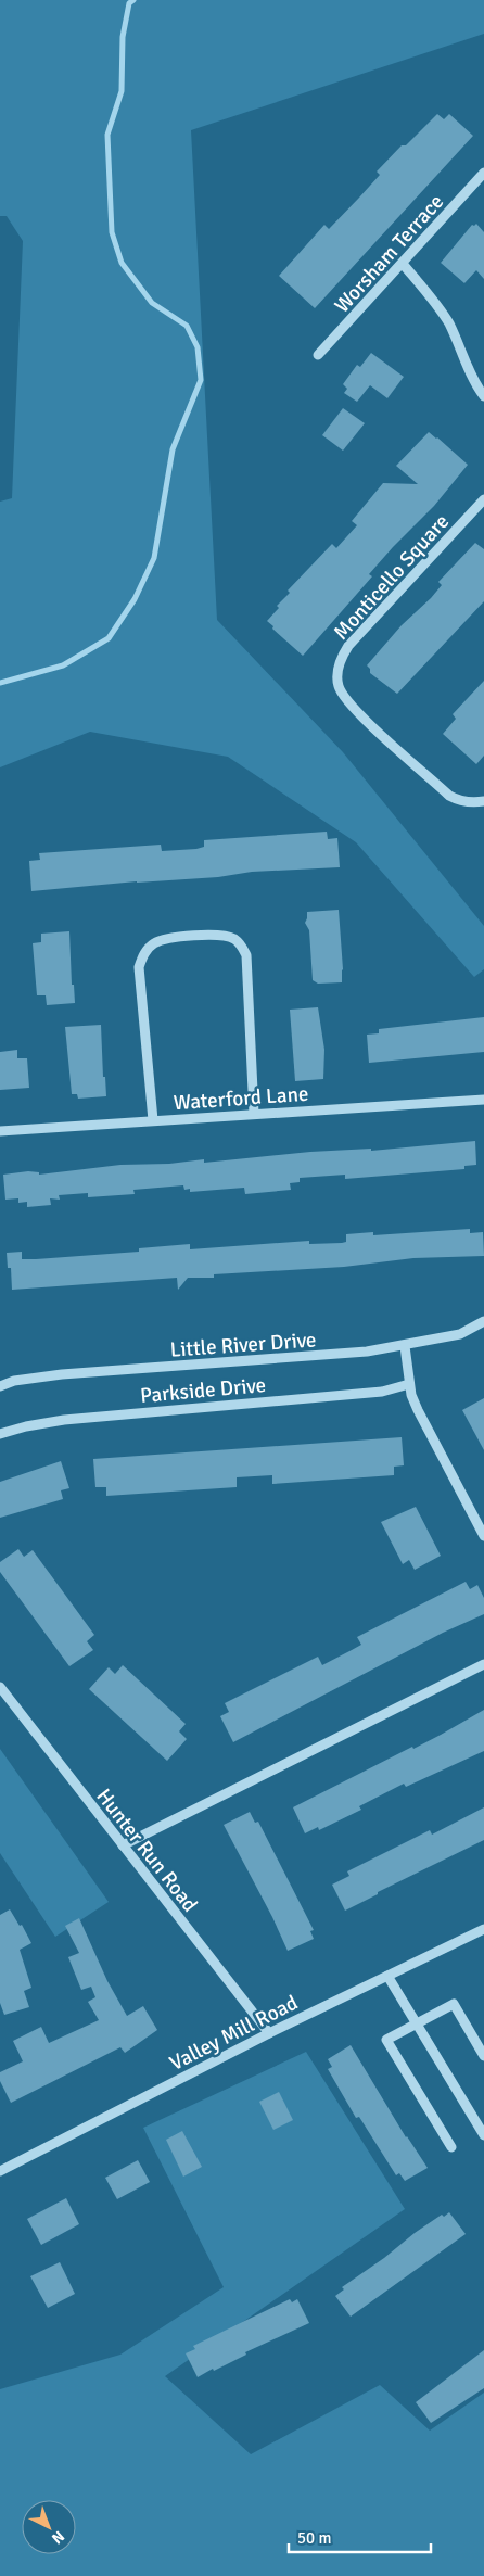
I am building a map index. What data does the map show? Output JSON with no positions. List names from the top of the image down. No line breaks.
{"streets":{"street":["Worsham Terrace","Monticello Square","Waterford Lane","Little River Drive","Parkside Drive","Hunter Run Road","Valley Mill Road"]},"crossings":[["Hunter Run Road","Valley Mill Road"]],"scale_bar":"50 m","north":"bottom right"}
